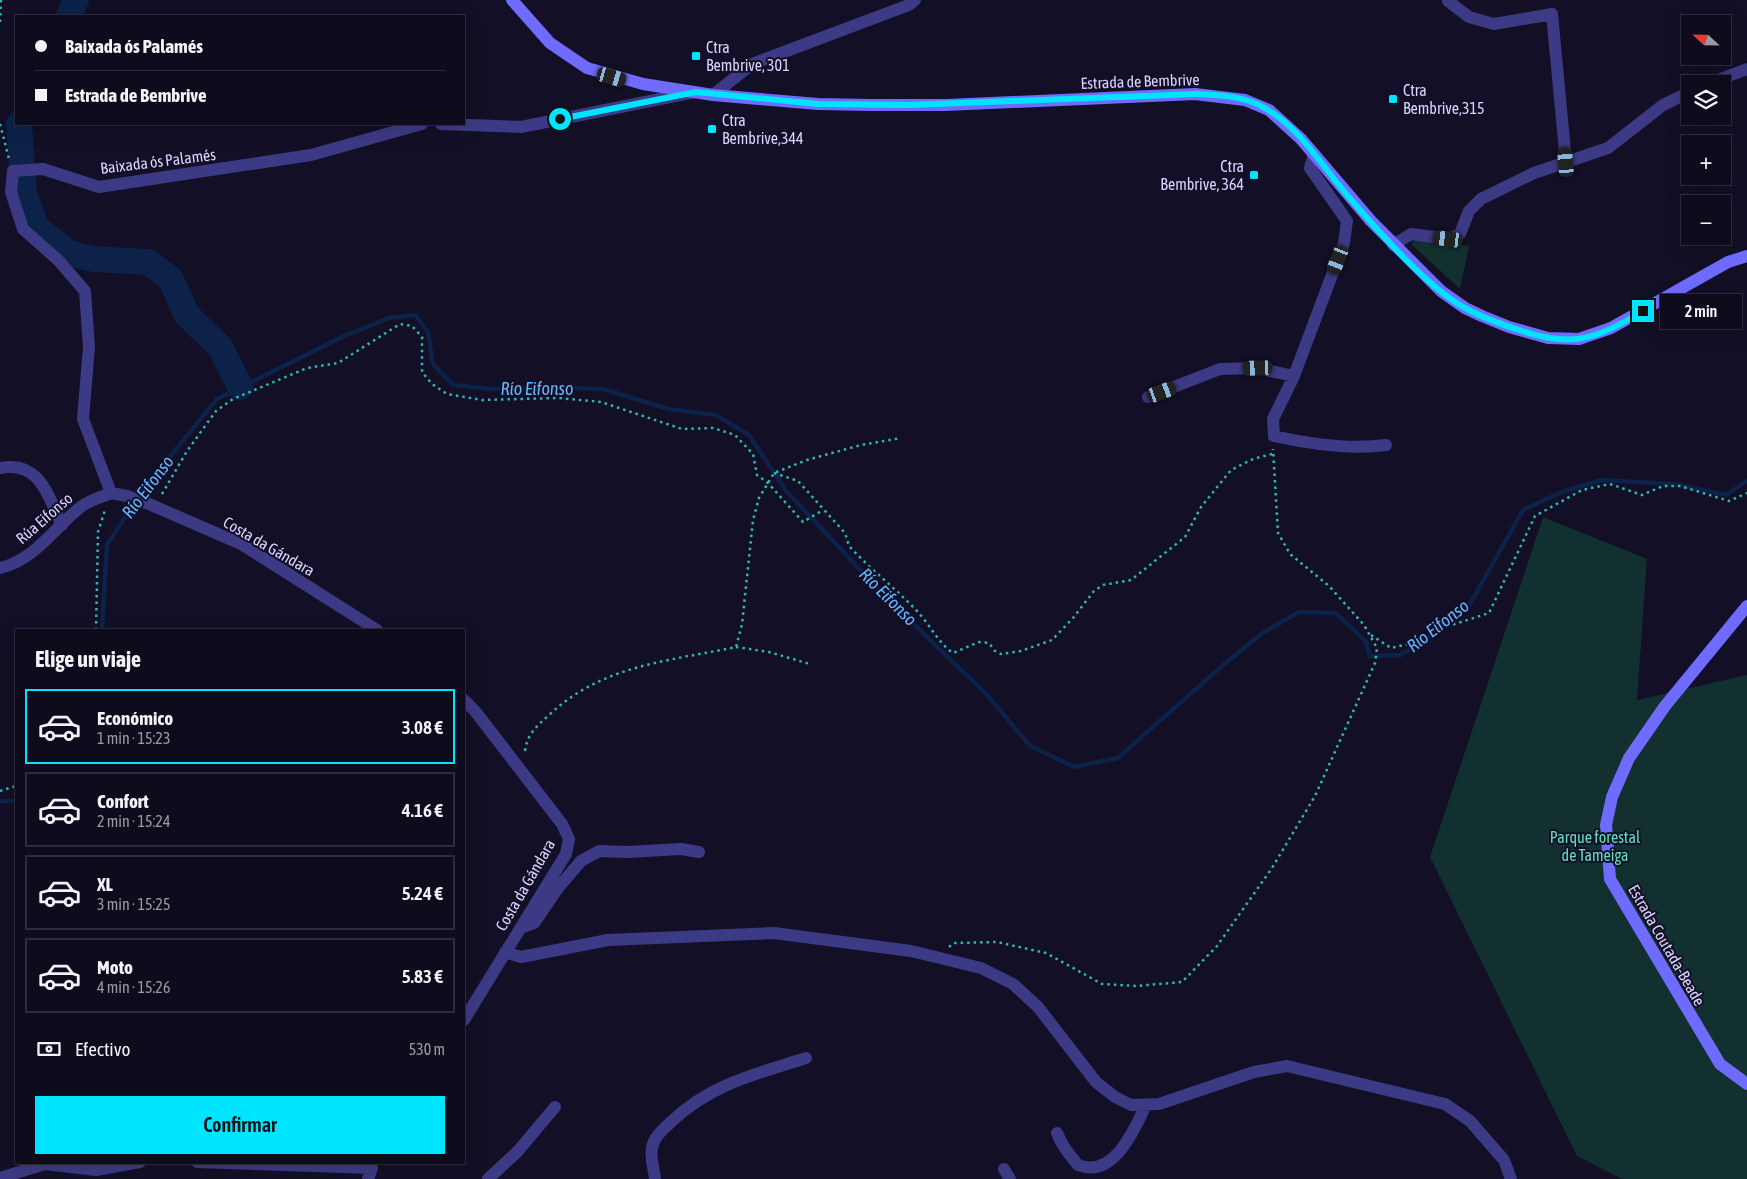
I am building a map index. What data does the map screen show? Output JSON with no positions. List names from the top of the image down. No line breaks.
{"streets":{"street":["Estrada de Bembrive","Baixada ós Palamés","Rúa Eifonso","Costa da Gándara","Estrada Coutada-Beade"]},"crossings":[["Rúa Eifonso","Costa da Gándara"]],"water":["Río Eifonso"],"parks":["Parque forestal de Tameiga"],"places":{"transit":["Ctra Bembrive, 301","Ctra Bembrive,315","Ctra Bembrive,344","Ctra Bembrive, 364"]},"north":"left","page":{"map_buttons":["+","−"],"banner":["Baixada ós Palamés","Estrada de Bembrive"],"bubble":"2 min","heading":"Elige un viaje","list":[{"name":"Económico","note":"1 min · 15:23","value":"3.08 €"},{"name":"Confort","note":"2 min · 15:24","value":"4.16 €"},{"name":"XL","note":"3 min · 15:25","value":"5.24 €"},{"name":"Moto","note":"4 min · 15:26","value":"5.83 €"}],"pay":["Efectivo","530 m"],"buttons":"Confirmar"}}
